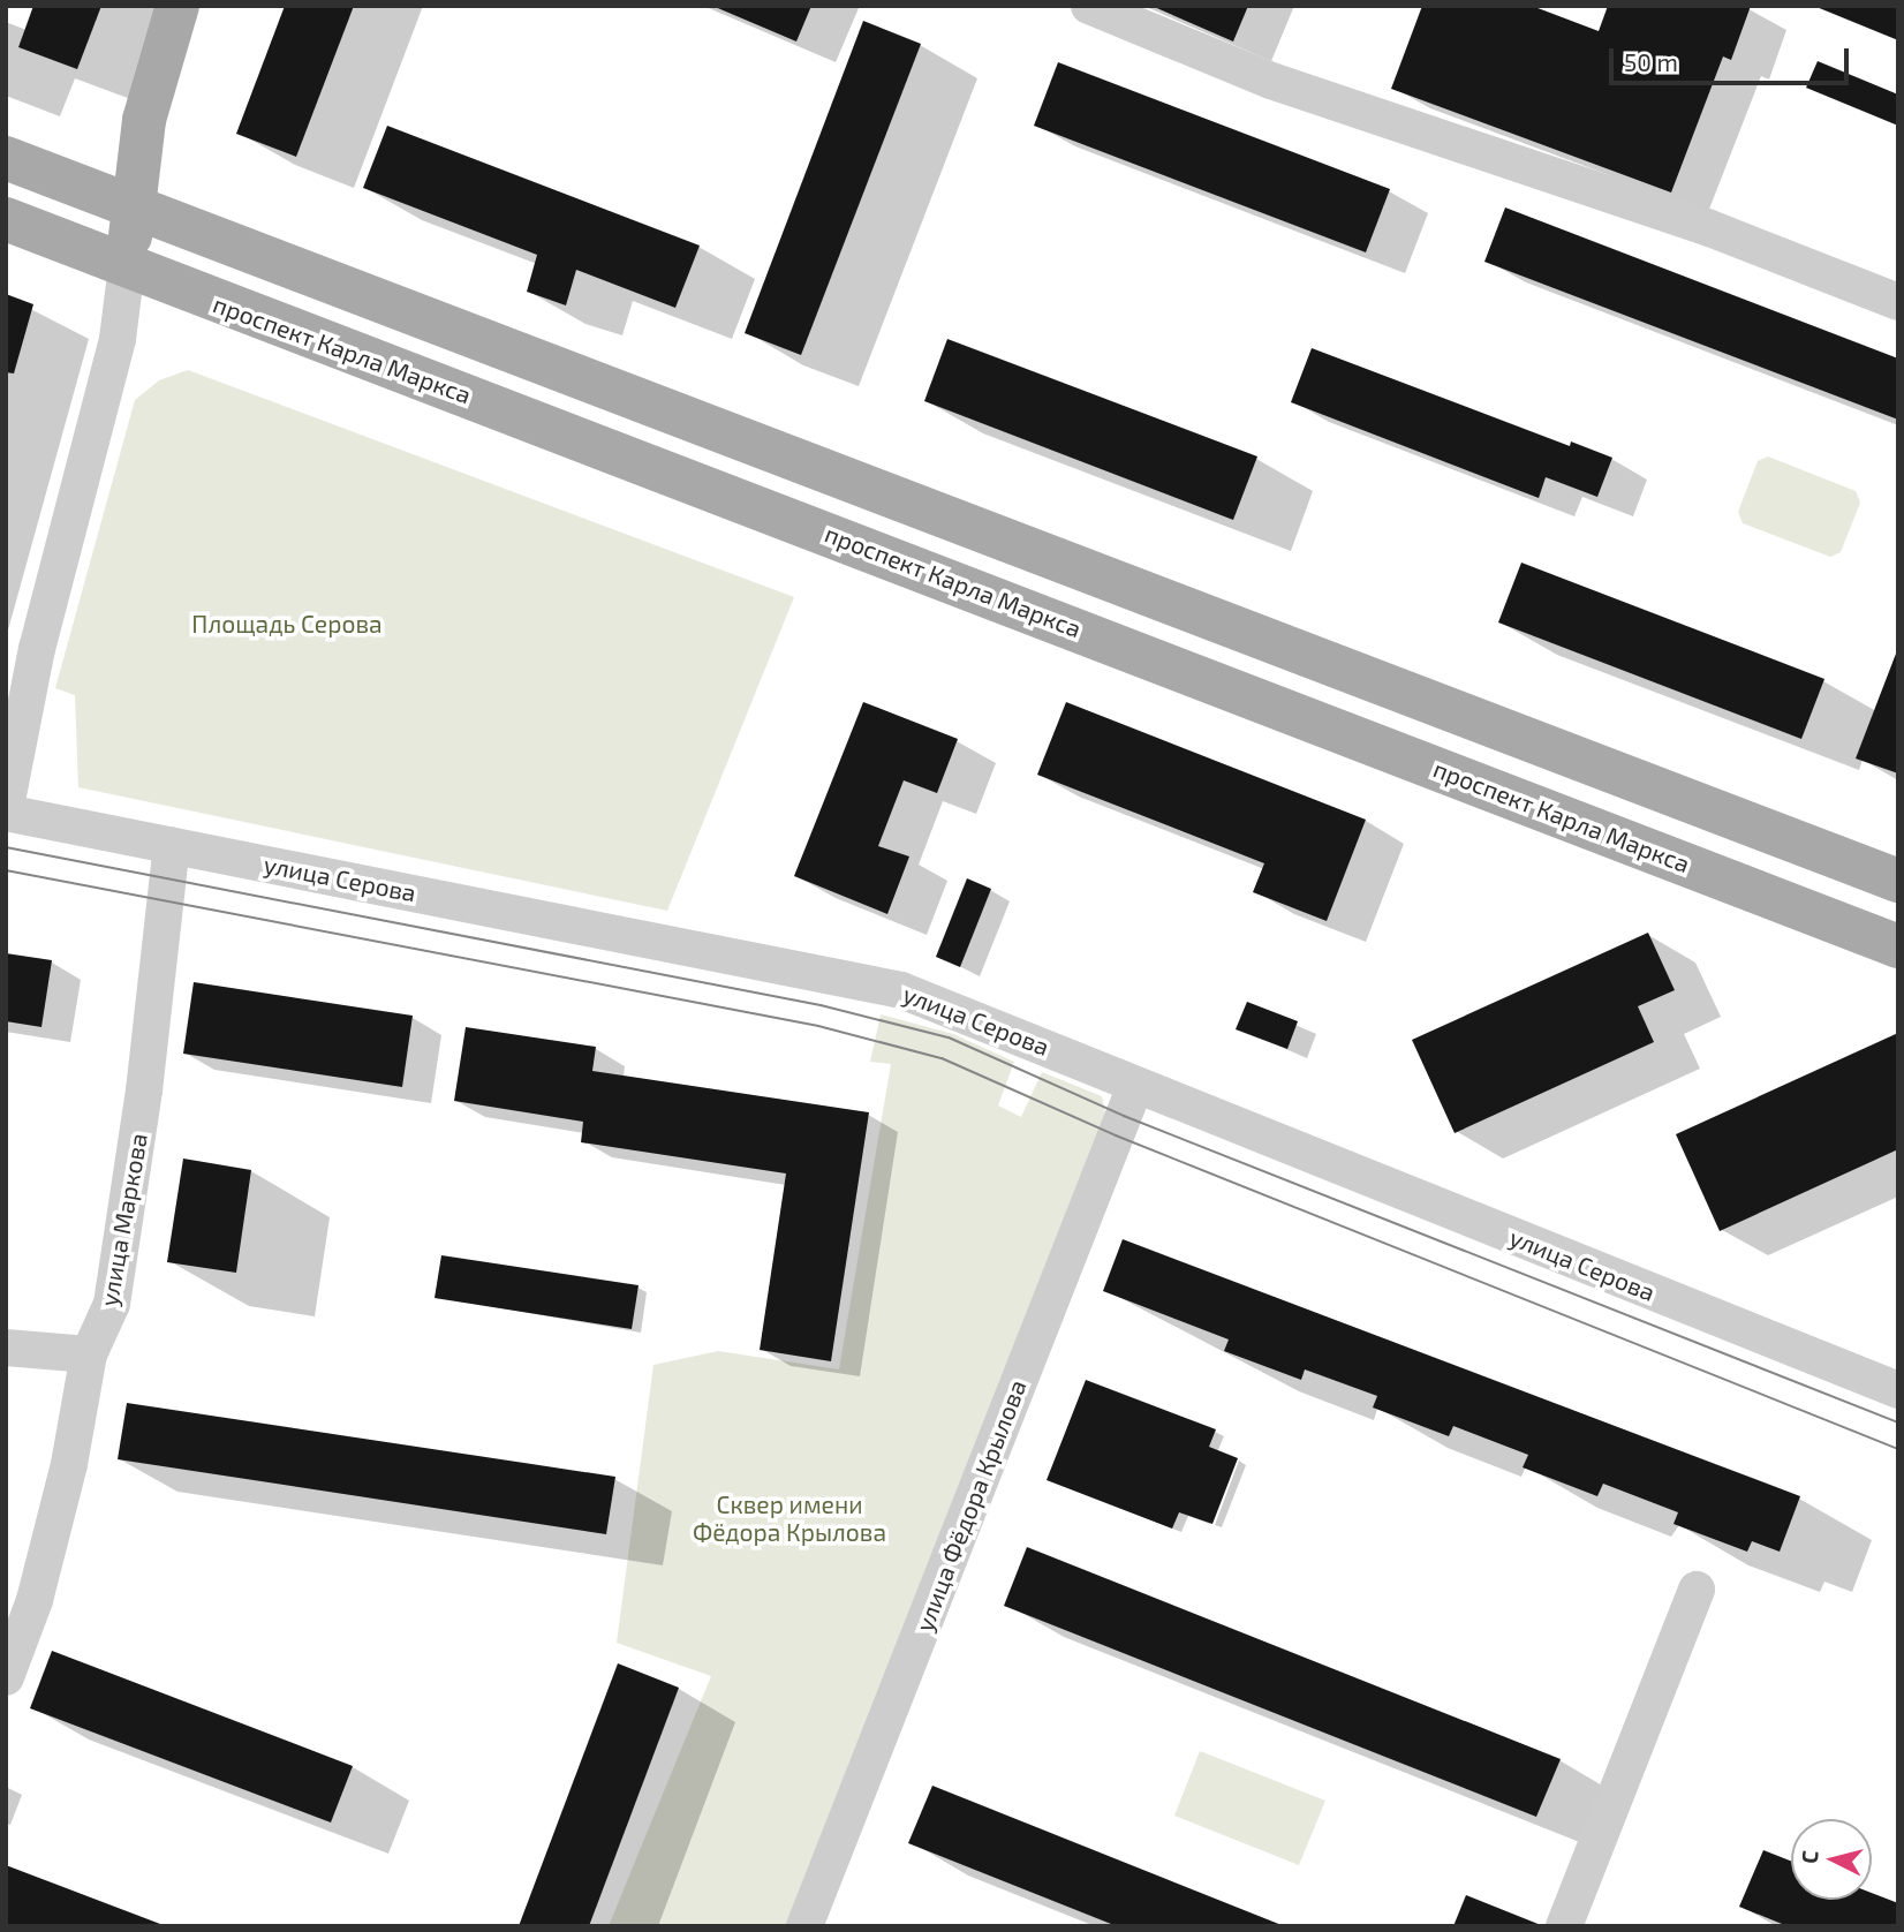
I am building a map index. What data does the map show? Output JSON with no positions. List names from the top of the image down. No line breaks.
{"streets":{"main road":["проспект Карла Маркса"],"street":["улица Серова","улица Маркова","улица Фёдора Крылова"]},"crossings":[["улица Серова","улица Маркова"],["улица Серова","улица Фёдора Крылова"]],"parks":["Площадь Серова","Сквер имени Фёдора Крылова"],"scale_bar":"50 m","north":"left"}
